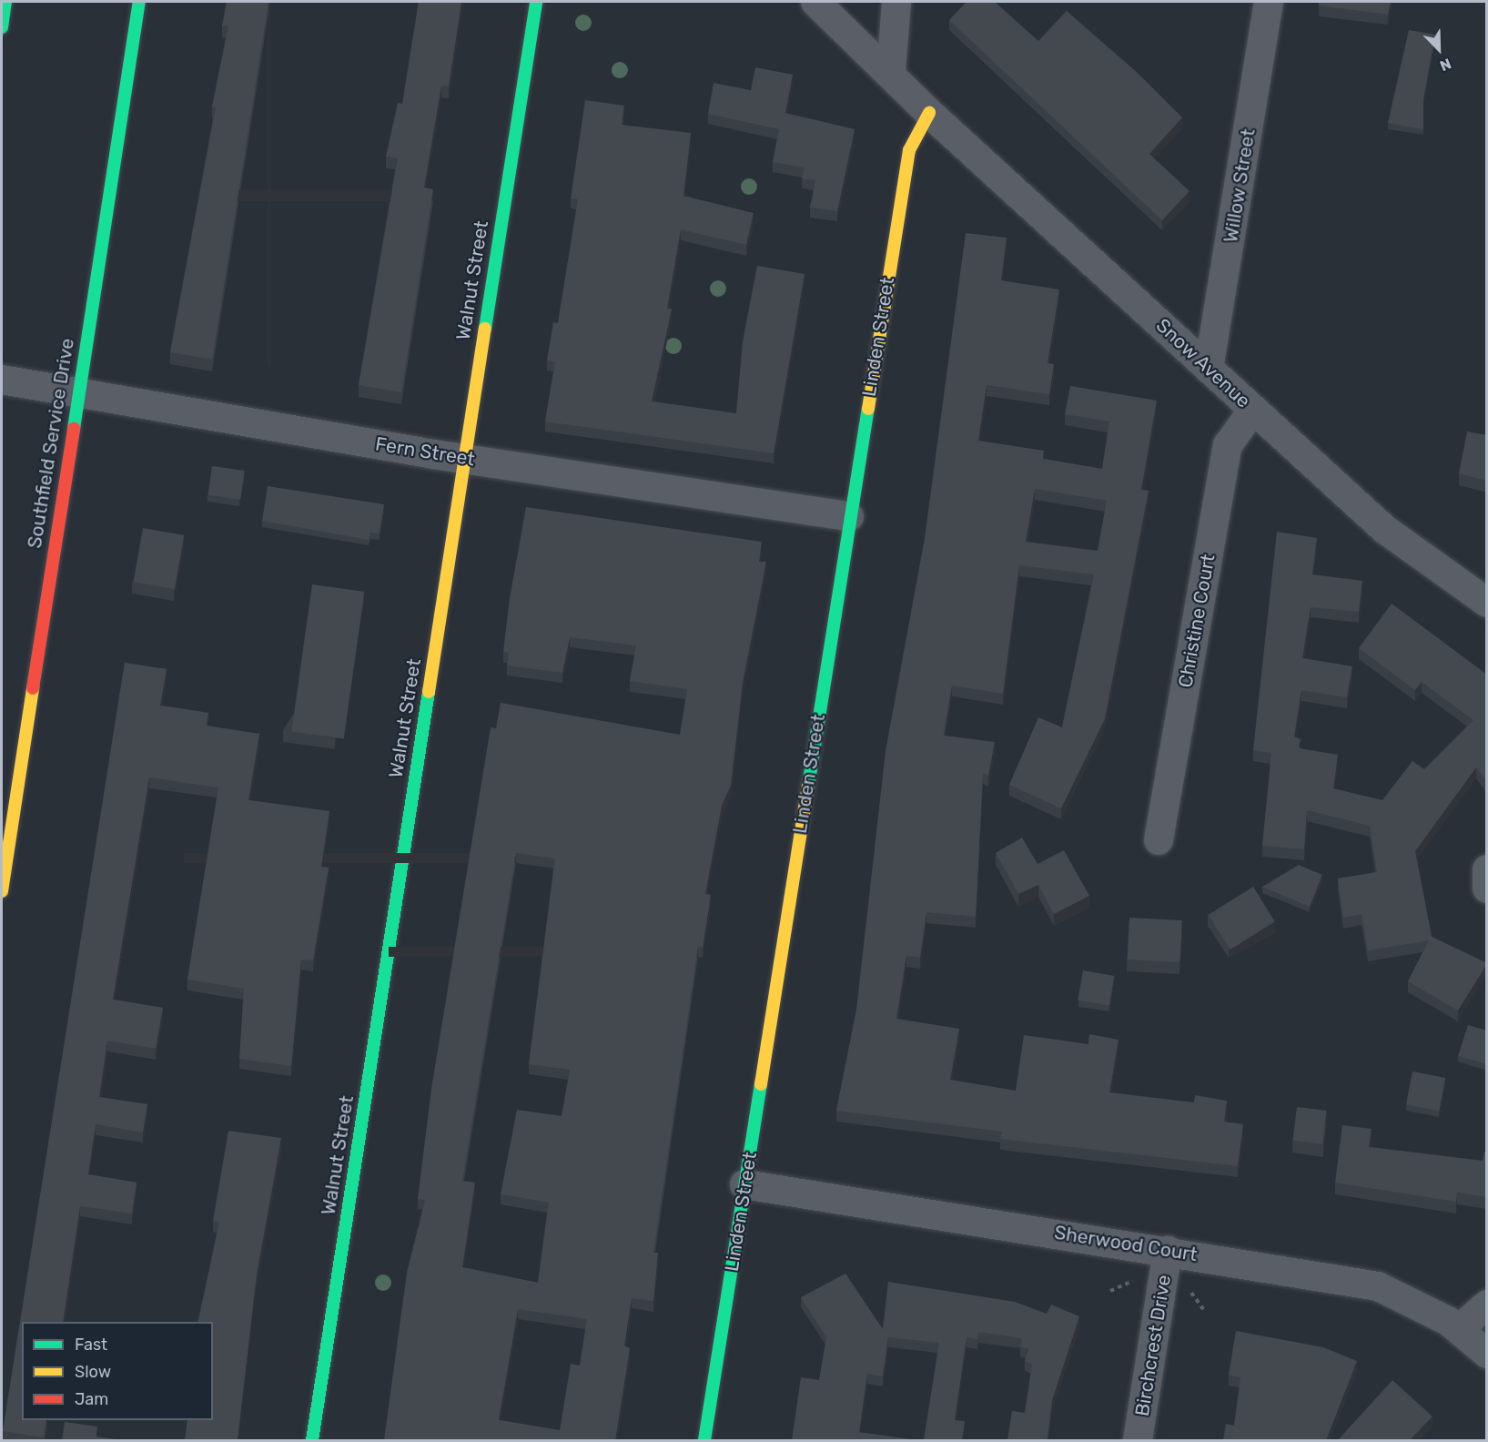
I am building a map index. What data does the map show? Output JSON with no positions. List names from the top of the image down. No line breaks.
{"streets":{"main road":["Walnut Street","Linden Street","Southfield Service Drive"],"street":["Willow Street","Snow Avenue","Fern Street","Christine Court","Sherwood Court","Birchcrest Drive"]},"crossings":[["Willow Street","Snow Avenue"],["Walnut Street","Fern Street"],["Linden Street","Snow Avenue"],["Linden Street","Fern Street"],["Linden Street","Sherwood Court"],["Snow Avenue","Christine Court"],["Southfield Service Drive","Fern Street"],["Sherwood Court","Birchcrest Drive"]],"legend":["Fast","Slow","Jam"],"north":"bottom right"}
